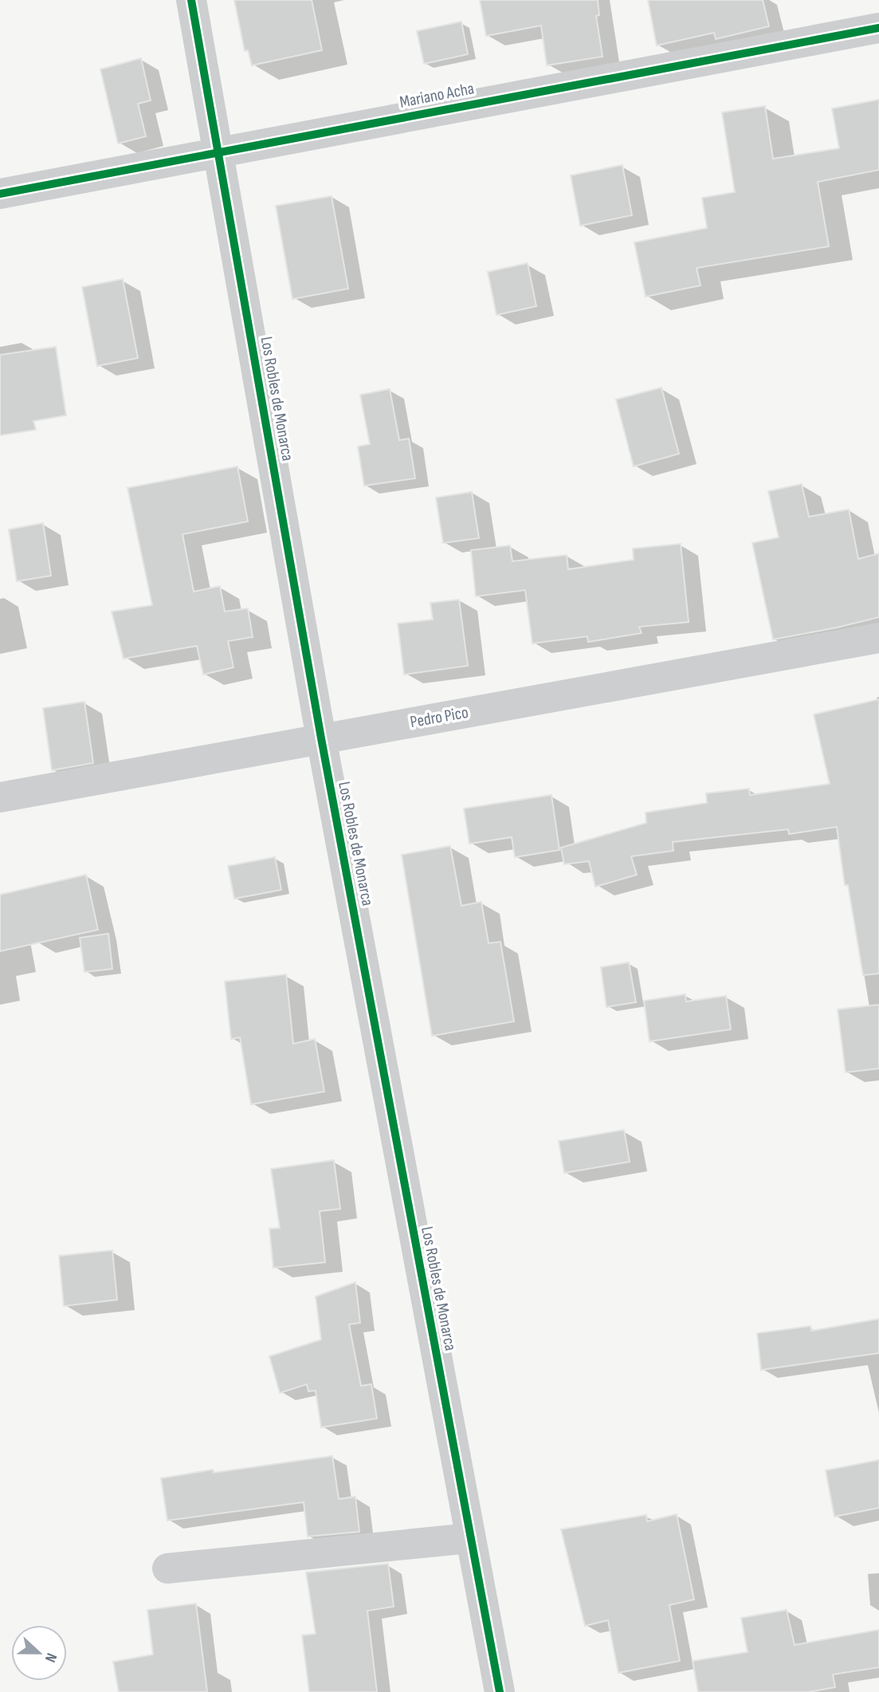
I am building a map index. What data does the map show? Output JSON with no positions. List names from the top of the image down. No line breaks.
{"streets":{"street":["Mariano Acha","Los Robles de Monarca","Pedro Pico"]},"crossings":[["Mariano Acha","Los Robles de Monarca"],["Los Robles de Monarca","Pedro Pico"]],"north":"right"}
